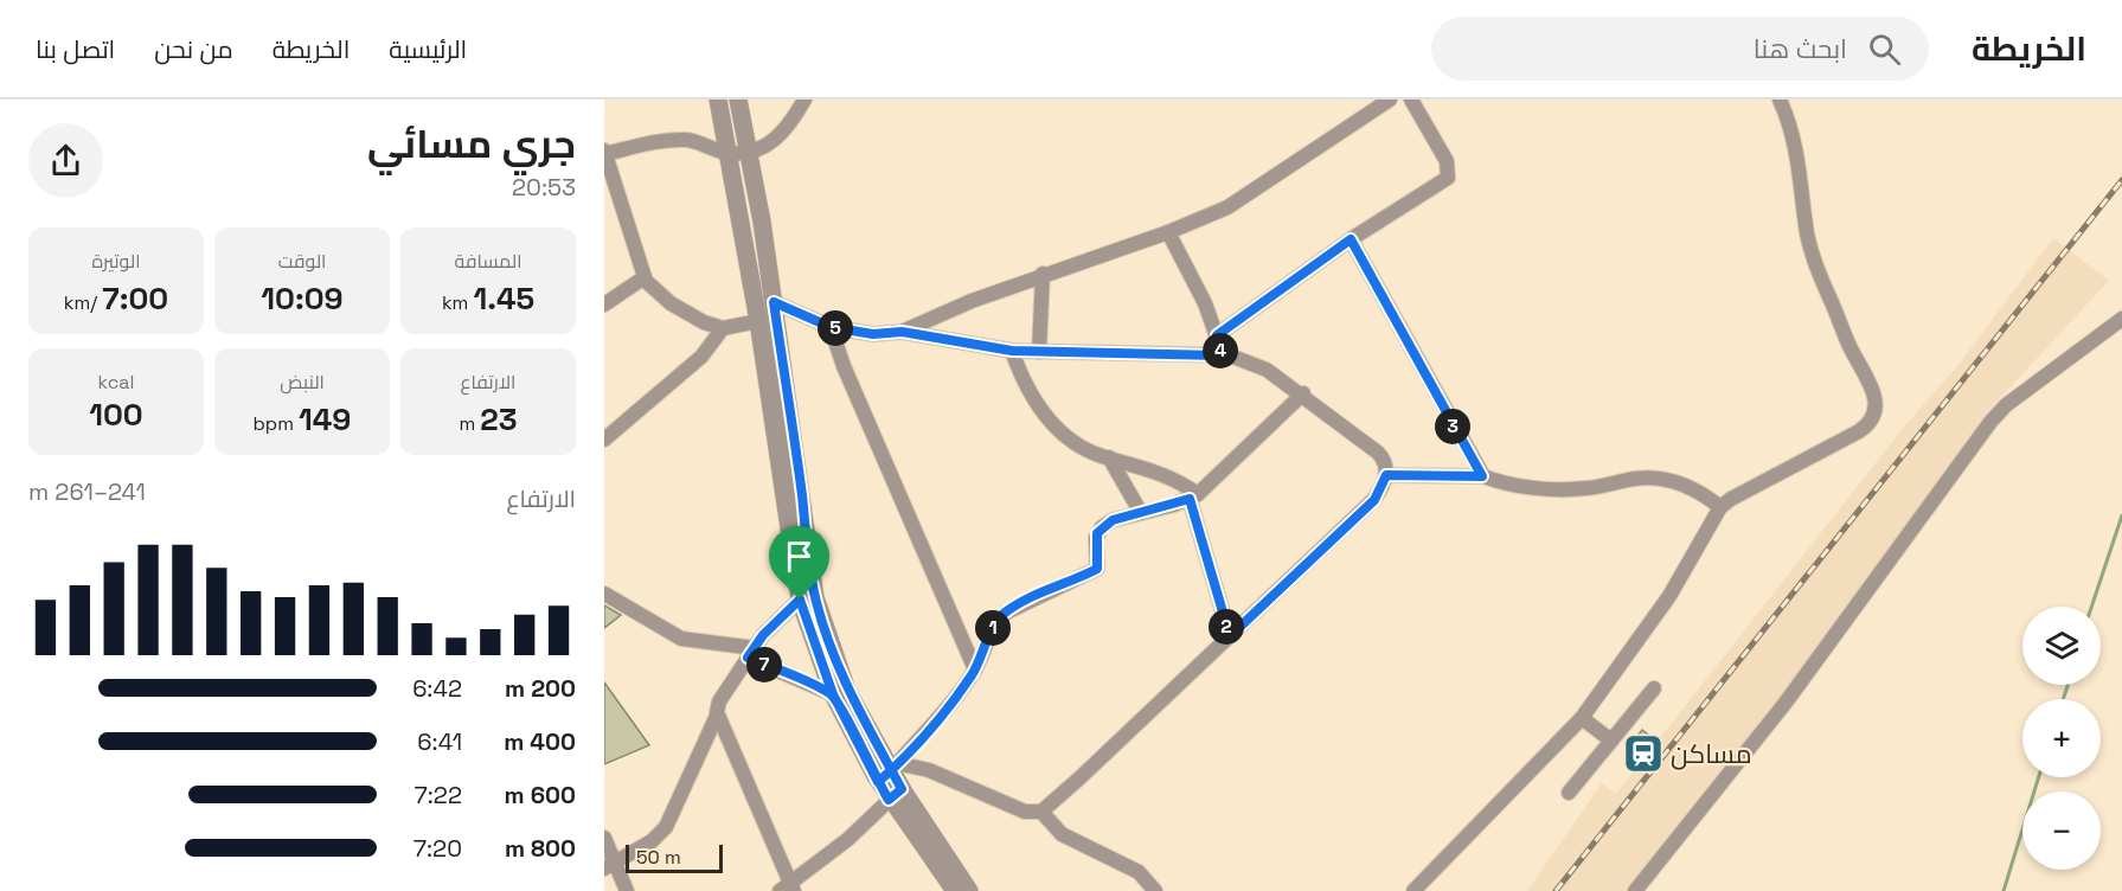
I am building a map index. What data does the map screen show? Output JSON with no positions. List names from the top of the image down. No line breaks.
{"places":{"station":["مساكن"]},"scale_bar":"50 m","page":{"header":"الخريطة","search":"ابحث هنا","nav":["الرئيسية","الخريطة","من نحن","اتصل بنا"],"heading":["جري مسائي","20:53"],"stats":[["المسافة","1.45 km"],["الوقت","10:09"],["الوتيرة","7:00 /km"],["الارتفاع","23 m"],["النبض","149 bpm"],["kcal","100"]],"pins":["5","4","3","2","1","7"],"chart":["الارتفاع","241–261 m"],"map_buttons":["+","−"],"list":[{"name":"200 m","note":"6:42"},{"name":"400 m","note":"6:41"},{"name":"600 m","note":"7:22"},{"name":"800 m","note":"7:20"}],"scale":"50 m"}}
